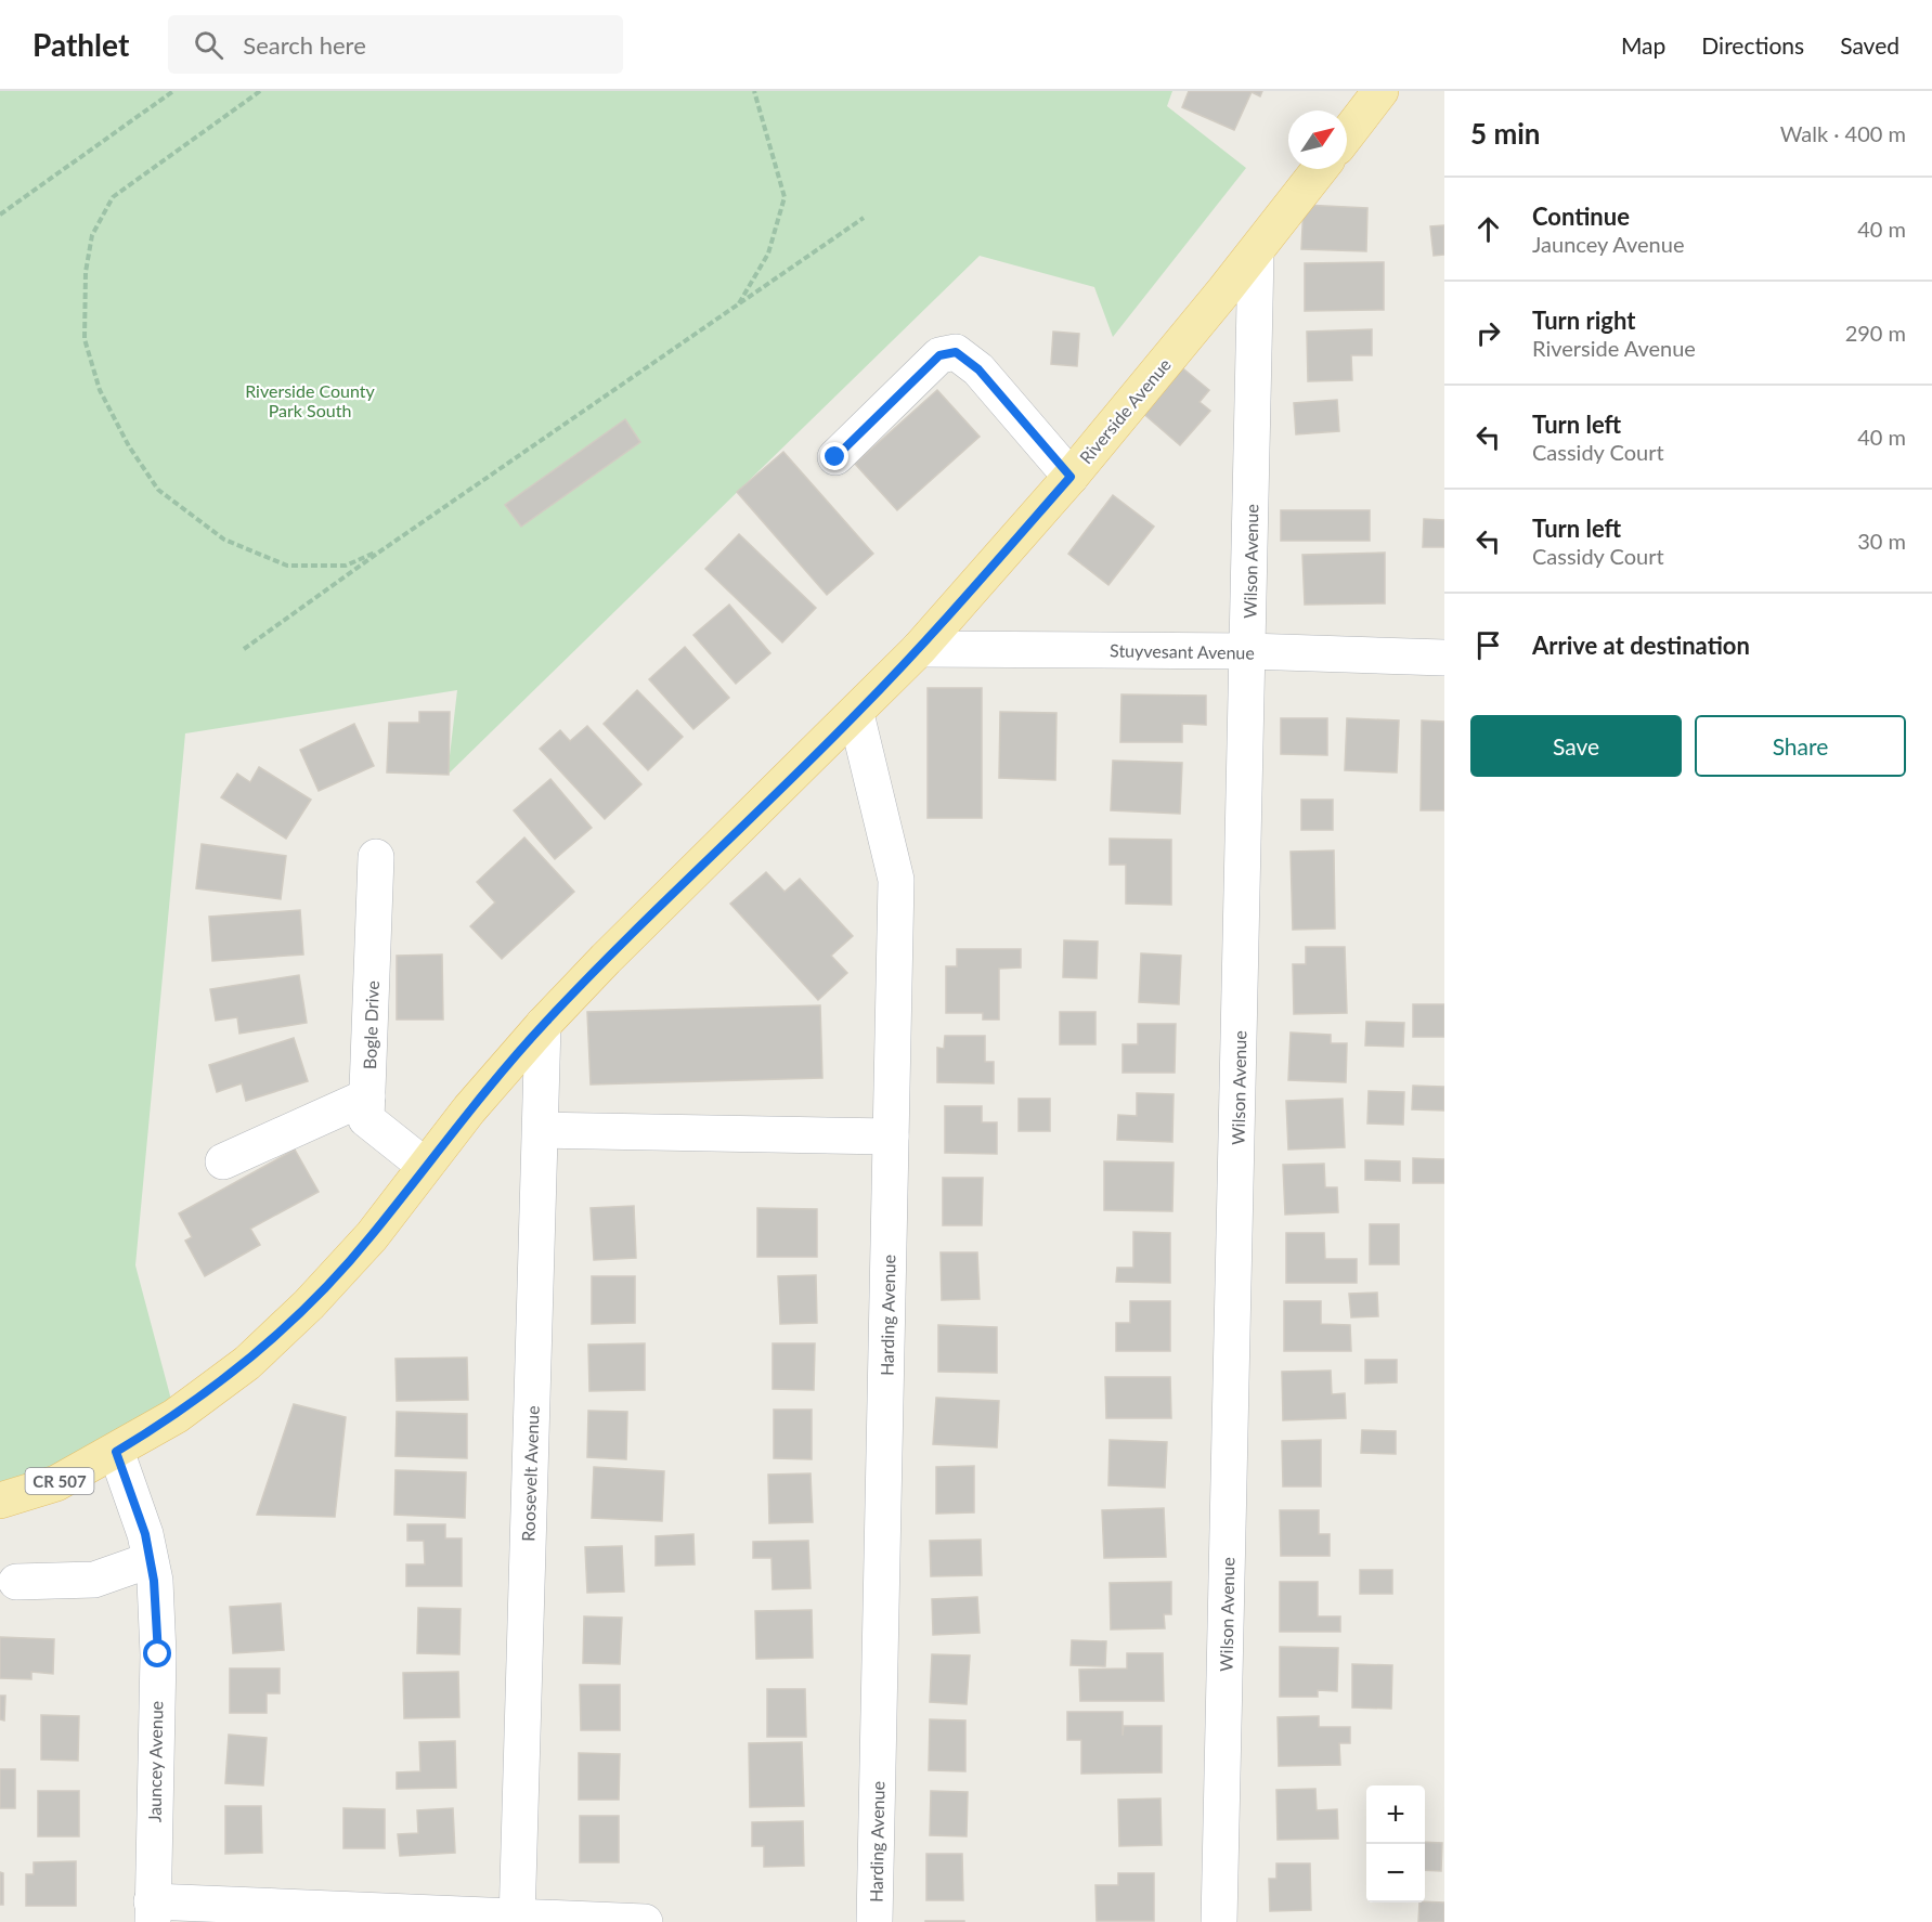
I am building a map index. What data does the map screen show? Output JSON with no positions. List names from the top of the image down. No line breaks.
{"streets":{"main road":["Riverside Avenue","CR 507"],"street":["Wilson Avenue","Stuyvesant Avenue","Bogle Drive","Harding Avenue","Roosevelt Avenue","Jauncey Avenue"]},"crossings":[["Riverside Avenue","Wilson Avenue"],["Riverside Avenue","Stuyvesant Avenue"],["Riverside Avenue","Bogle Drive"],["Riverside Avenue","Harding Avenue"],["Riverside Avenue","Roosevelt Avenue"],["Riverside Avenue","CR 507"],["Riverside Avenue","Jauncey Avenue"],["Wilson Avenue","Stuyvesant Avenue"],["CR 507","Jauncey Avenue"]],"parks":["Riverside County Park South"],"north":"top right","page":{"header":"Pathlet","search":"Search here","nav":["Map","Directions","Saved"],"heading":["5 min","Walk · 400 m"],"list":[["Continue","Jauncey Avenue","40 m"],["Turn right","Riverside Avenue","290 m"],["Turn left","Cassidy Court","40 m"],["Turn left","Cassidy Court","30 m"],"Arrive at destination"],"buttons":["Save","Share"],"map_buttons":["+","−"]}}
